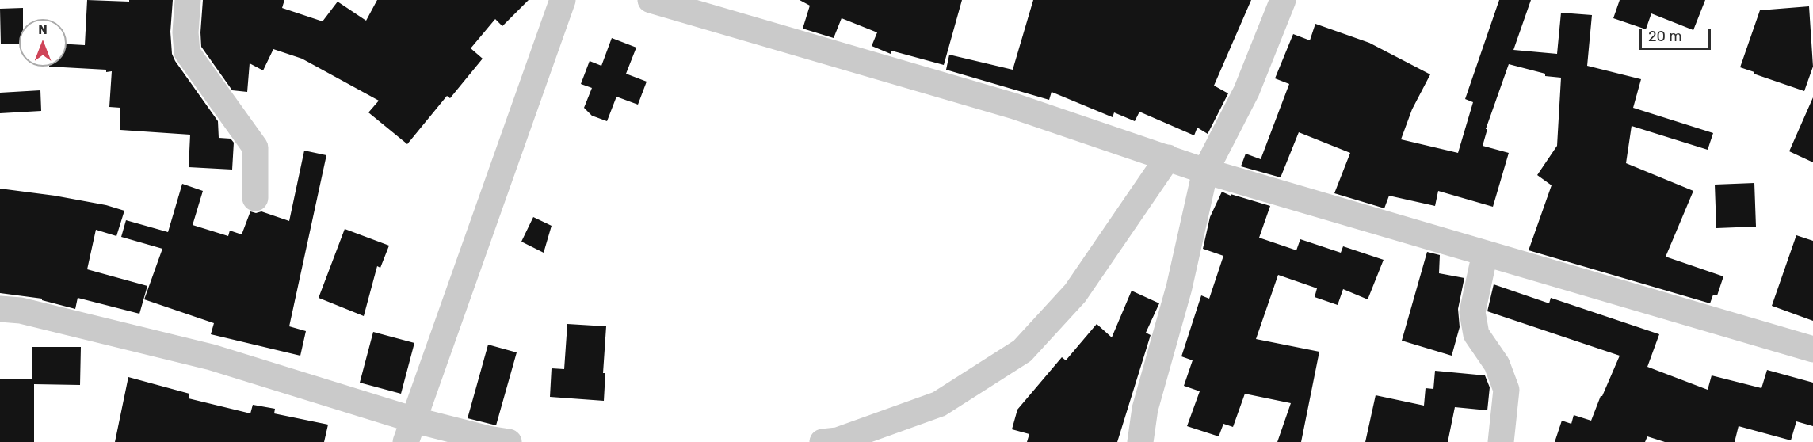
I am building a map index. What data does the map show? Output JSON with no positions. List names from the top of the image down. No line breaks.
{"scale_bar":"20 m","north":"top"}
